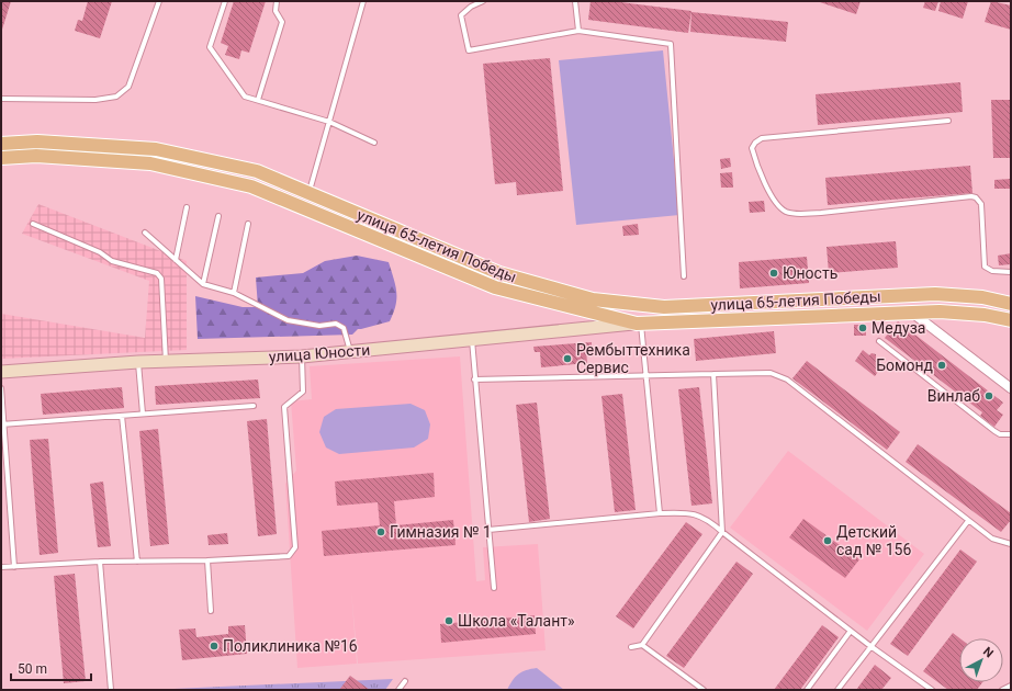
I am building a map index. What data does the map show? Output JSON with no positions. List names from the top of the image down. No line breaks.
{"streets":{"main road":["улица 65-летия Победы"],"street":["улица Юности"]},"crossings":[["улица 65-летия Победы","улица Юности"]],"places":["Юность","Медуза","Рембыттехника Сервис","Бомонд","Винлаб","Гимназия № 1","Детский сад № 156","Школа «Талант»","Поликлиника №16"],"scale_bar":"50 m","north":"top right"}
